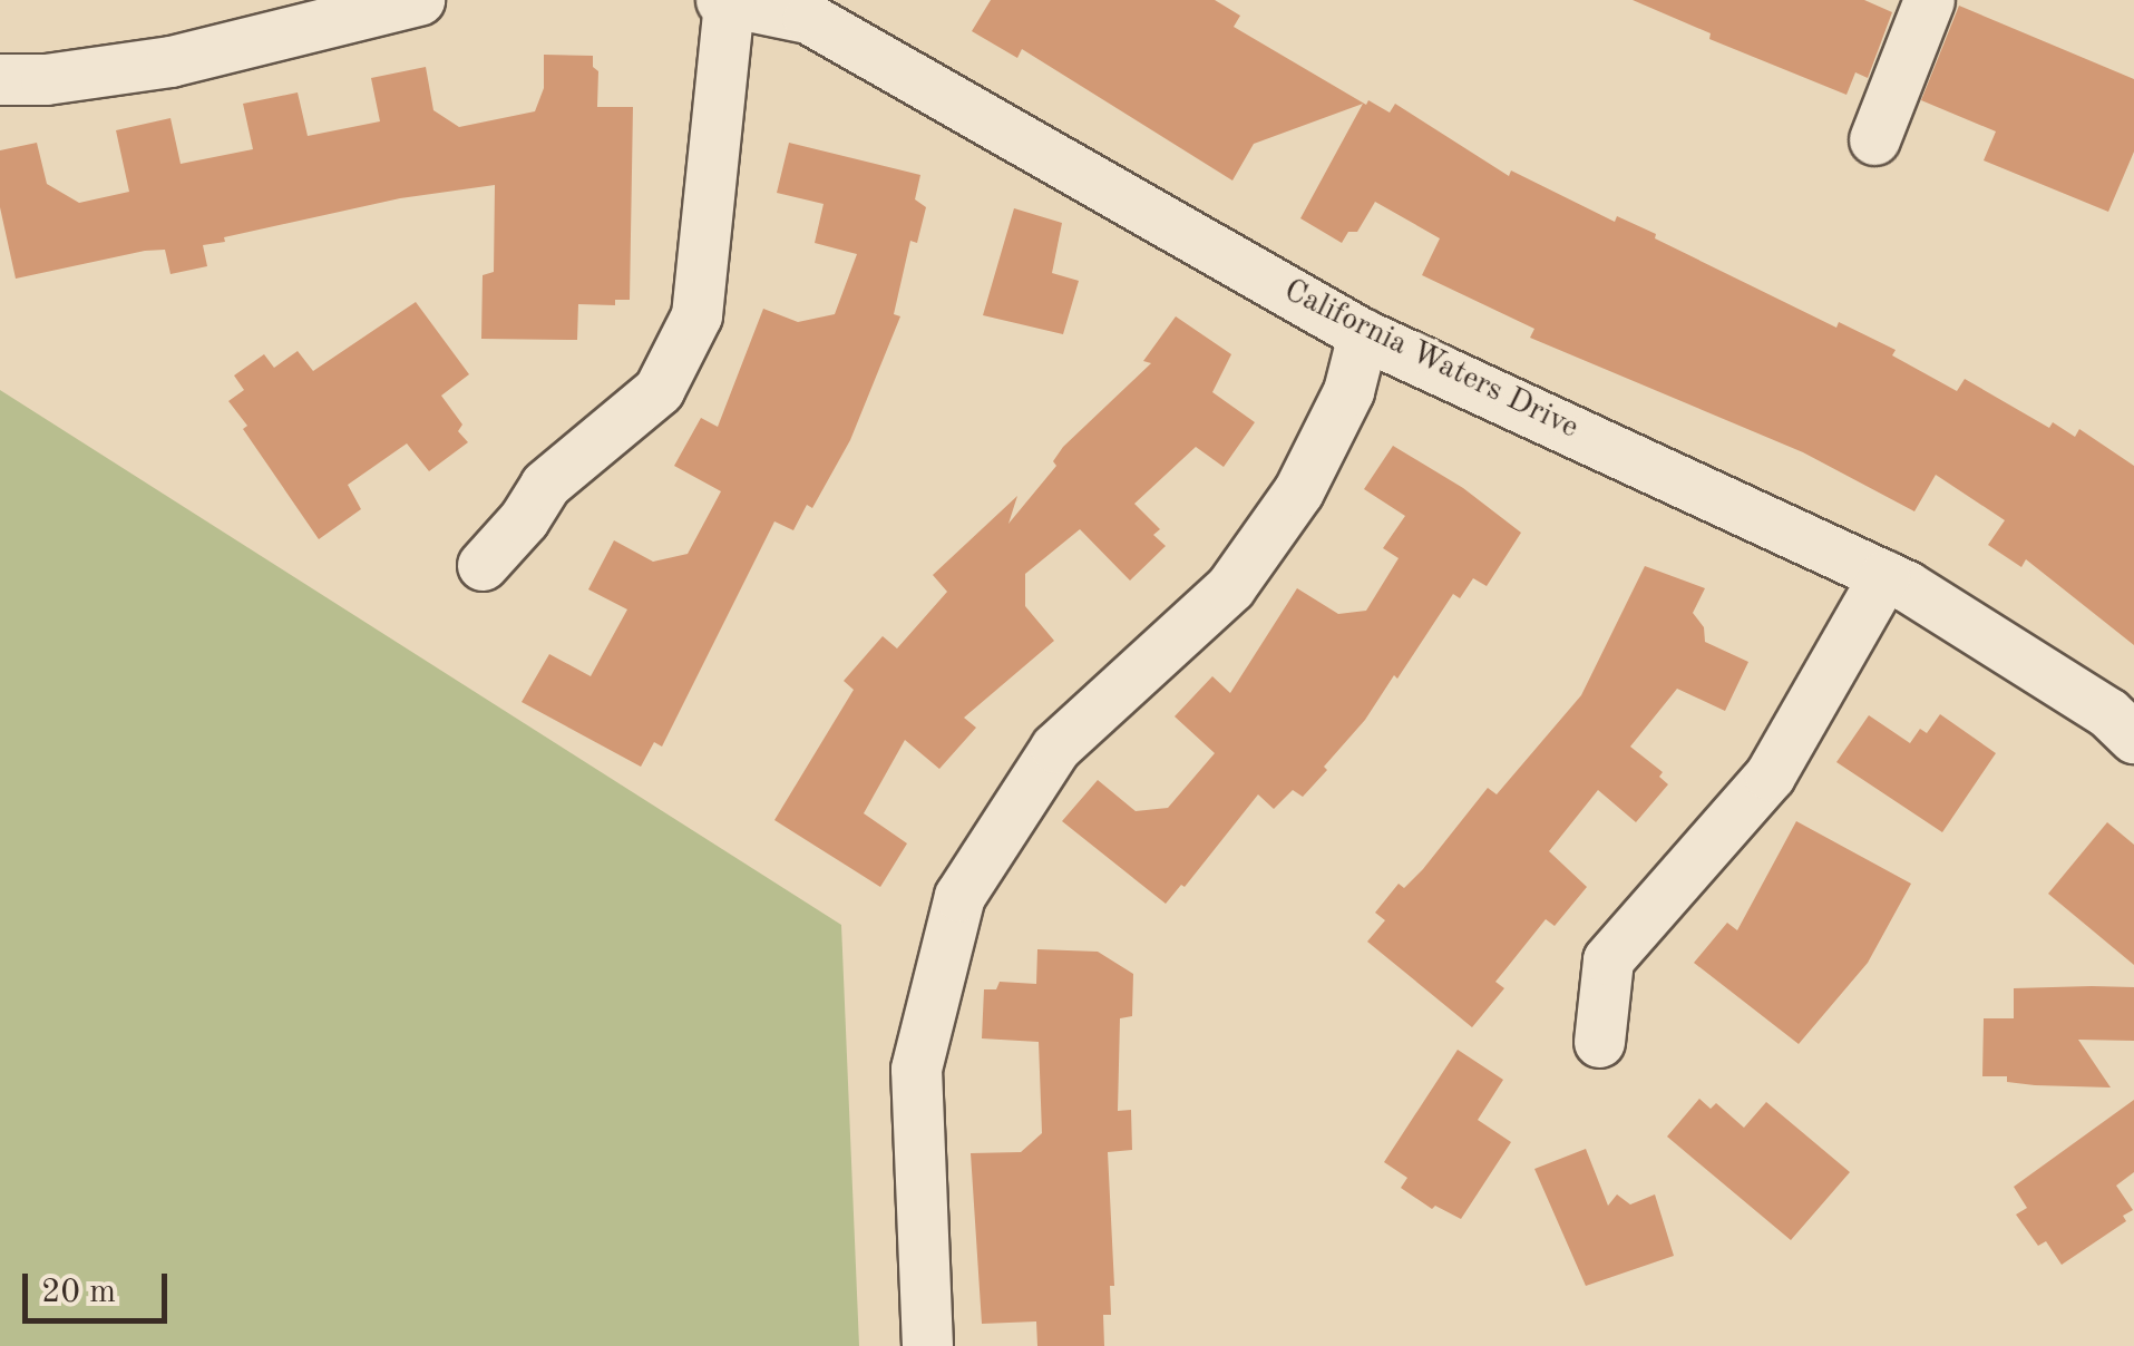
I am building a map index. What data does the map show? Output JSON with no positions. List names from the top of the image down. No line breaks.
{"streets":{"street":["California Waters Drive"]},"scale_bar":"20 m"}
